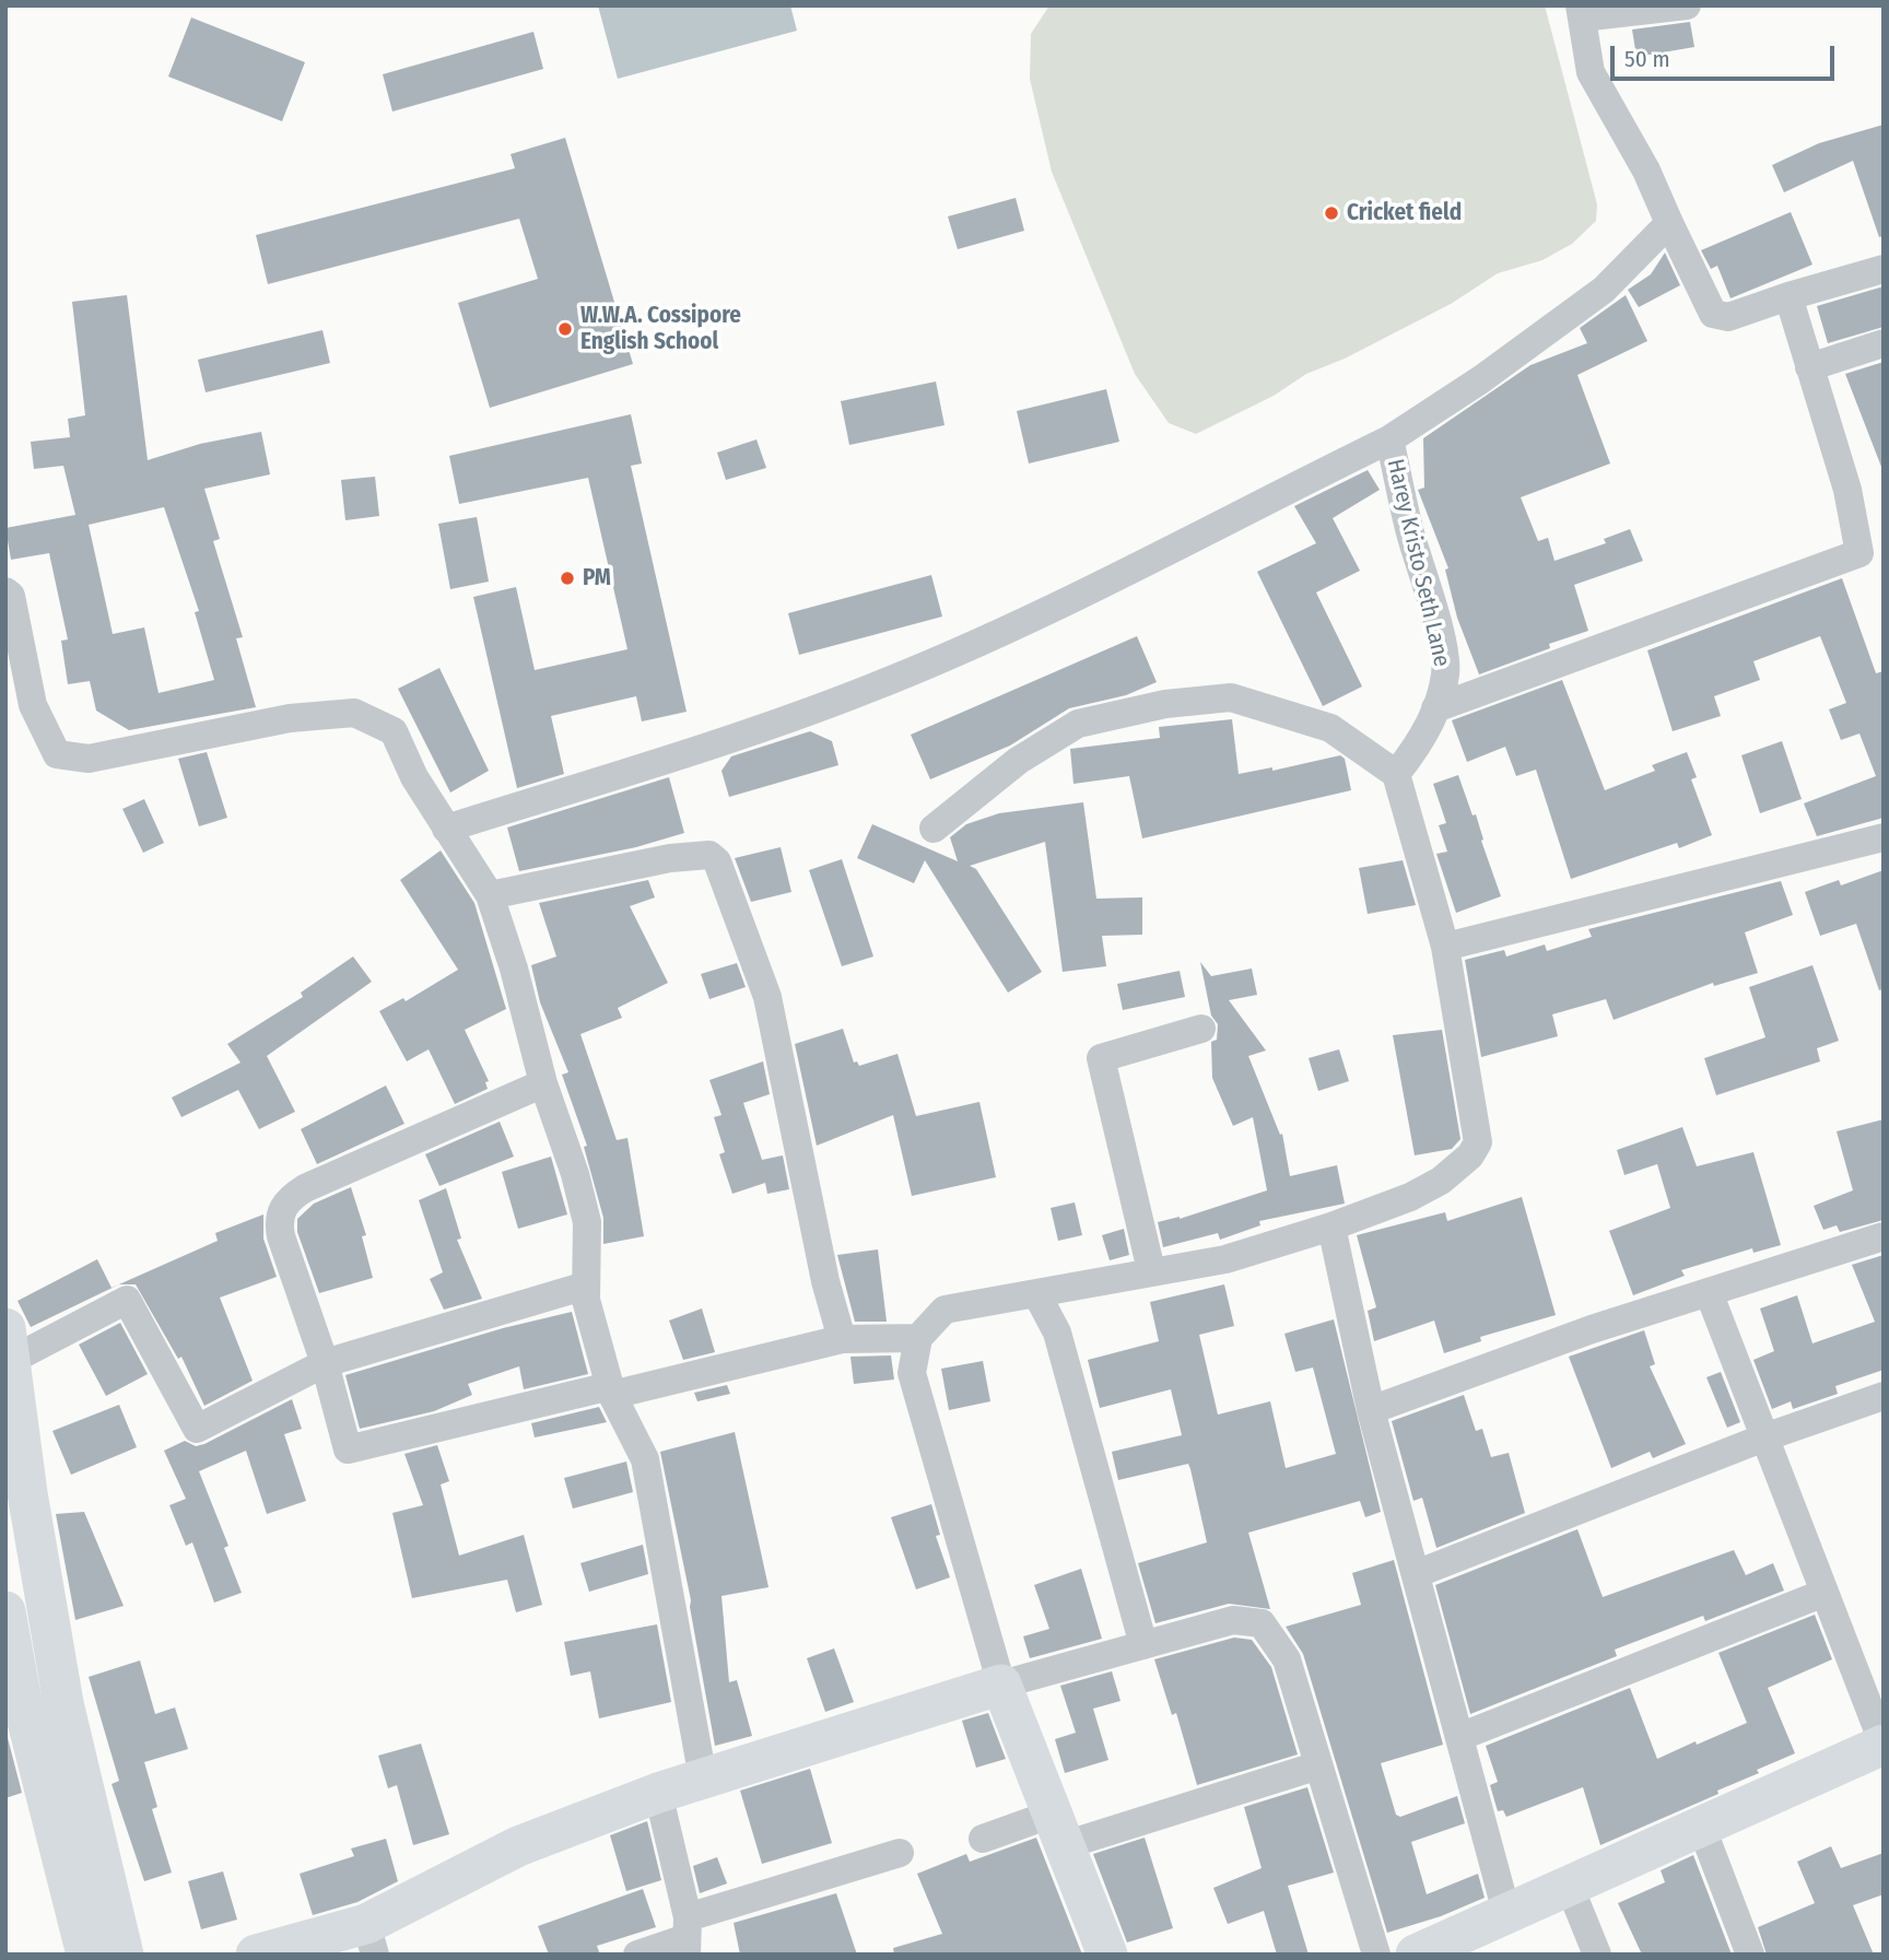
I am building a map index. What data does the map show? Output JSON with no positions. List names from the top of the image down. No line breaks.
{"streets":{"street":["Harey Kristo Seth Lane"]},"places":["Cricket field","W.W.A. Cossipore English School","PM"],"scale_bar":"50 m"}
